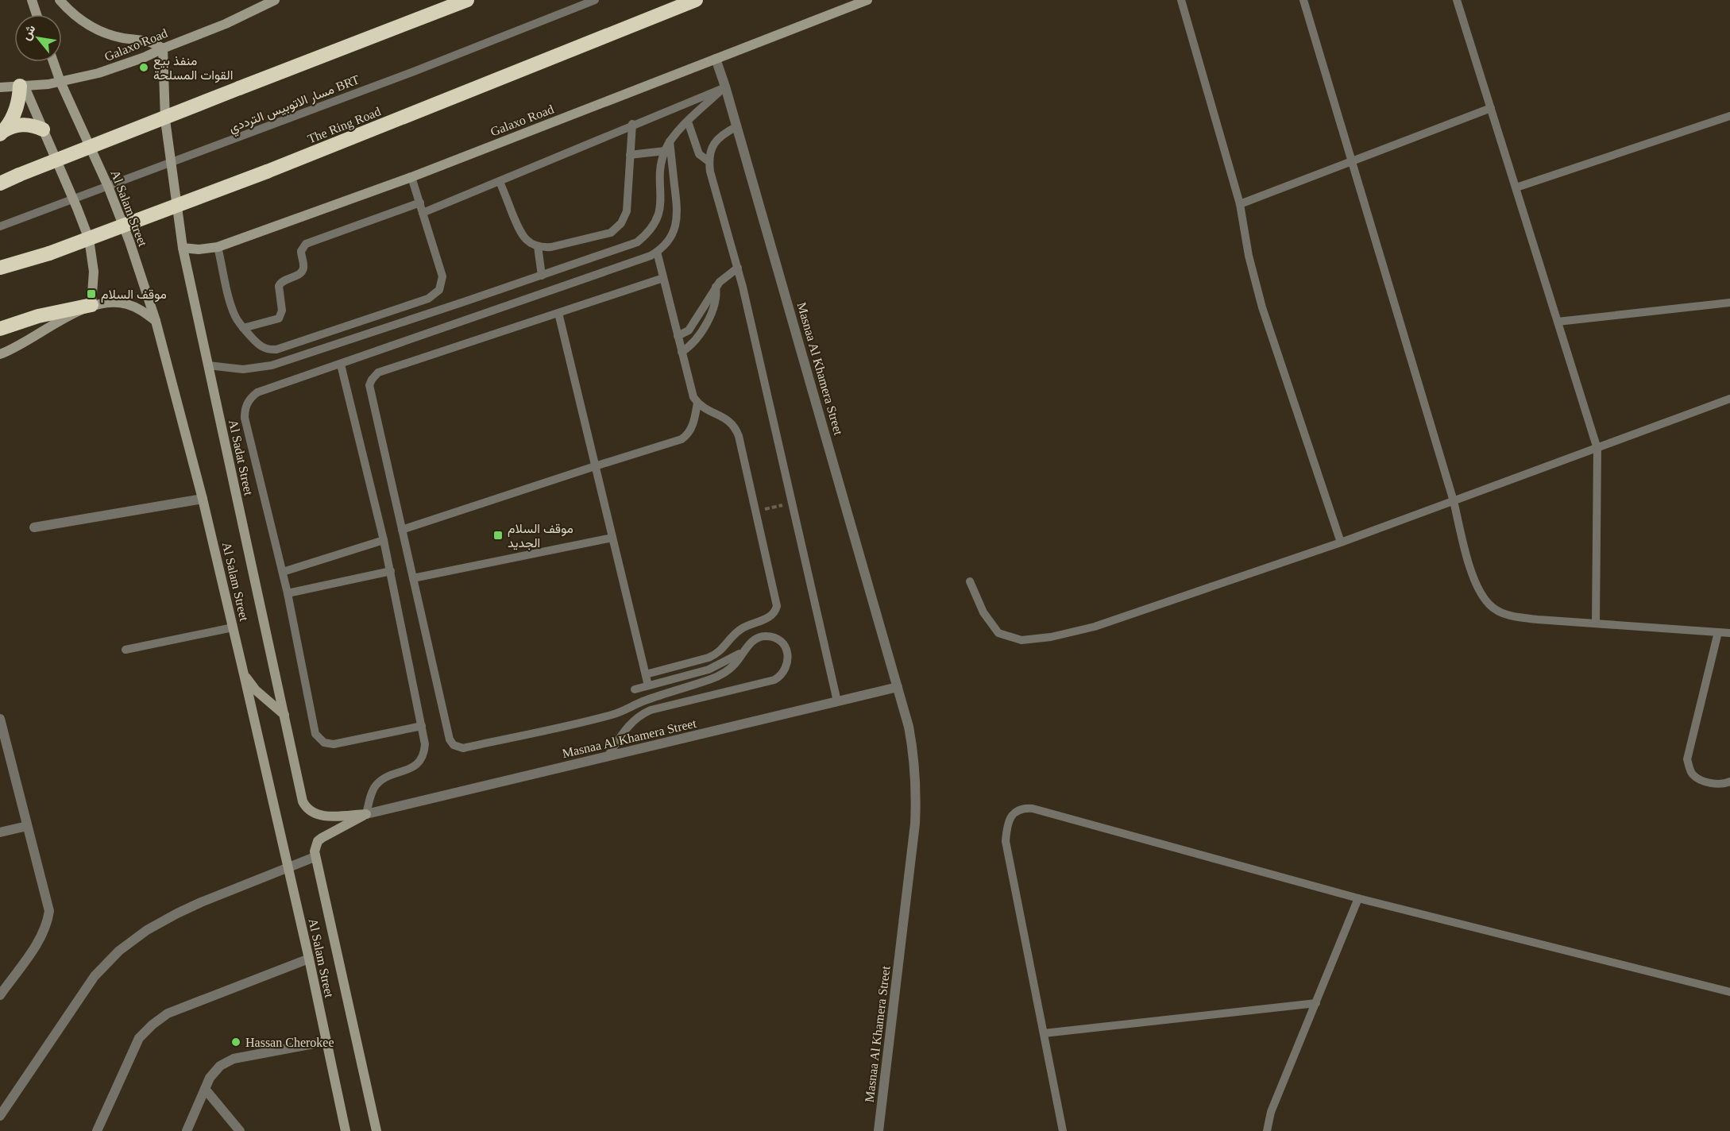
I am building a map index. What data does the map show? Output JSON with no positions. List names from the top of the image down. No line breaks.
{"streets":{"highway":["The Ring Road"],"street":["Galaxo Road","Al Salam Street","Masnaa Al Khamera Street","Al Sadat Street"],"lane":["مسار الاتوبيس الترددي BRT"]},"crossings":[["Galaxo Road","Al Salam Street"],["Galaxo Road","Masnaa Al Khamera Street"],["Galaxo Road","Al Sadat Street"],["Masnaa Al Khamera Street","Al Sadat Street"]],"places":{"other":["منفذ بيع القوات المسلحة","Hassan Cherokee"],"transit":["موقف السلام","موقف السلام الجديد"]},"north":"top left"}
